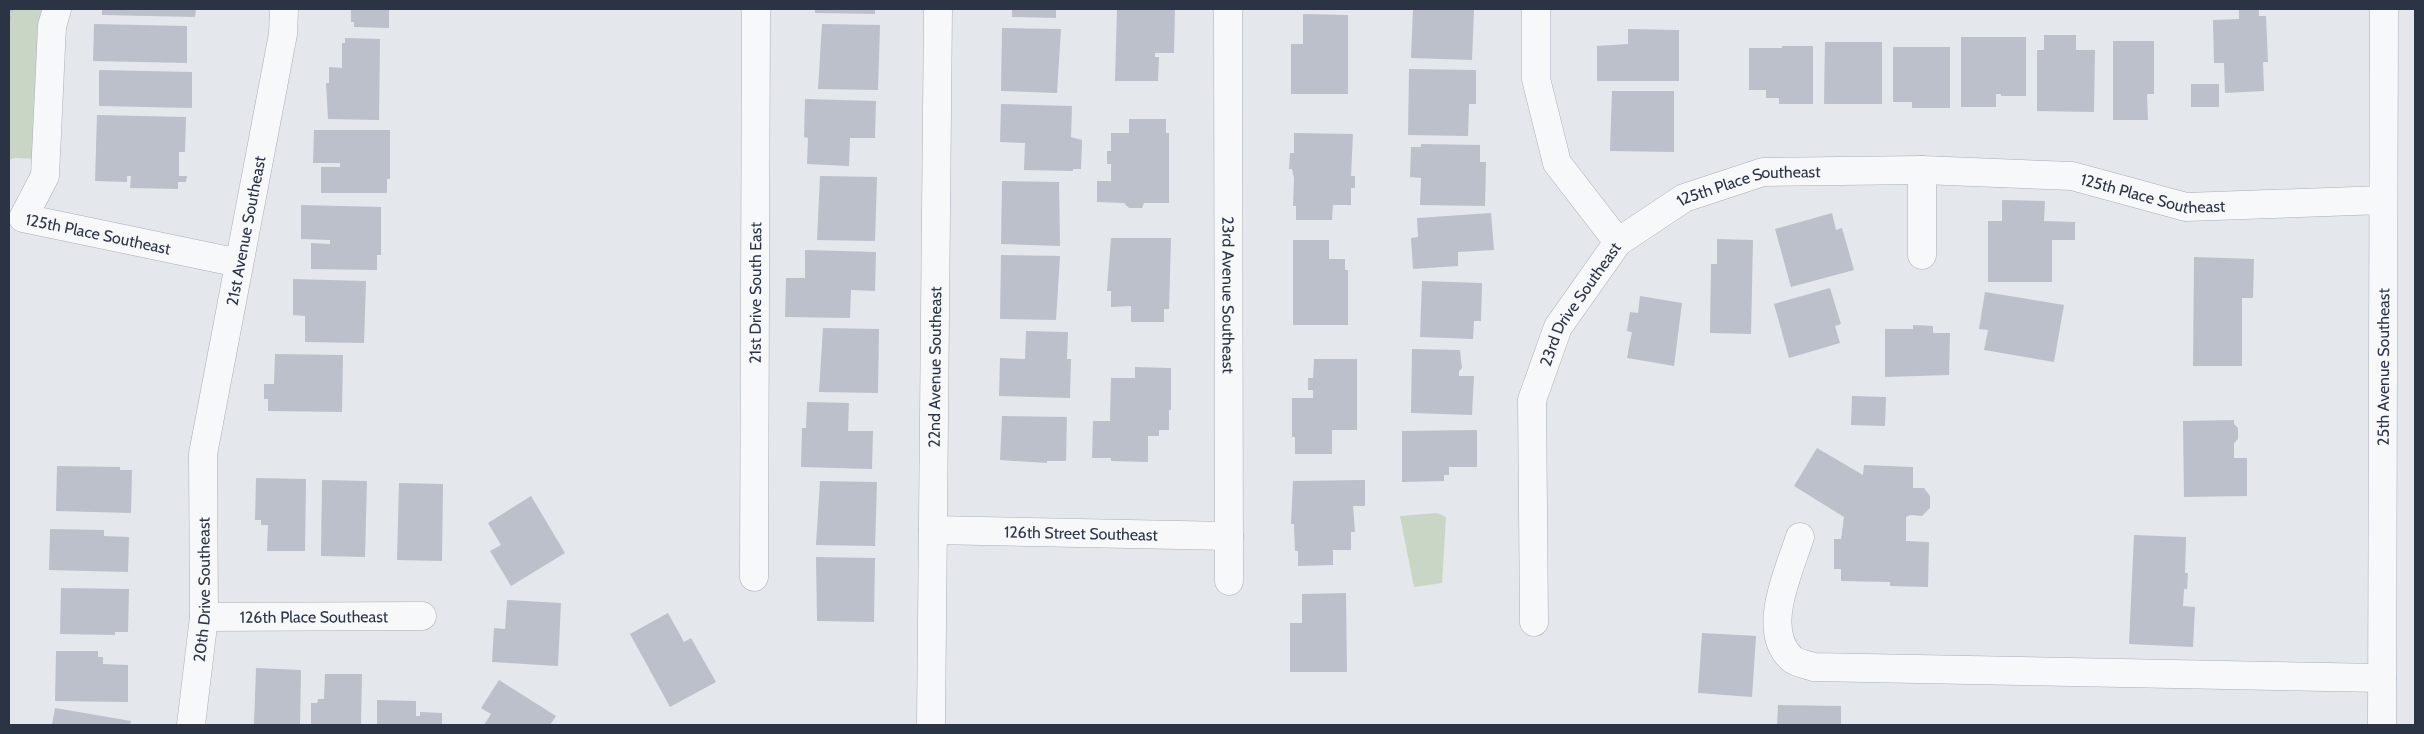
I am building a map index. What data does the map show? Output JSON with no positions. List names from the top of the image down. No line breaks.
{"streets":{"street":["125th Place Southeast","21st Avenue Southeast","21st Drive South East","23rd Avenue Southeast","23rd Drive Southeast","22nd Avenue Southeast","25th Avenue Southeast","126th Street Southeast","20th Drive Southeast","126th Place Southeast"]},"crossings":[["125th Place Southeast","21st Avenue Southeast"],["125th Place Southeast","23rd Drive Southeast"],["125th Place Southeast","25th Avenue Southeast"],["21st Avenue Southeast","20th Drive Southeast"],["23rd Avenue Southeast","126th Street Southeast"],["22nd Avenue Southeast","126th Street Southeast"],["20th Drive Southeast","126th Place Southeast"]]}
